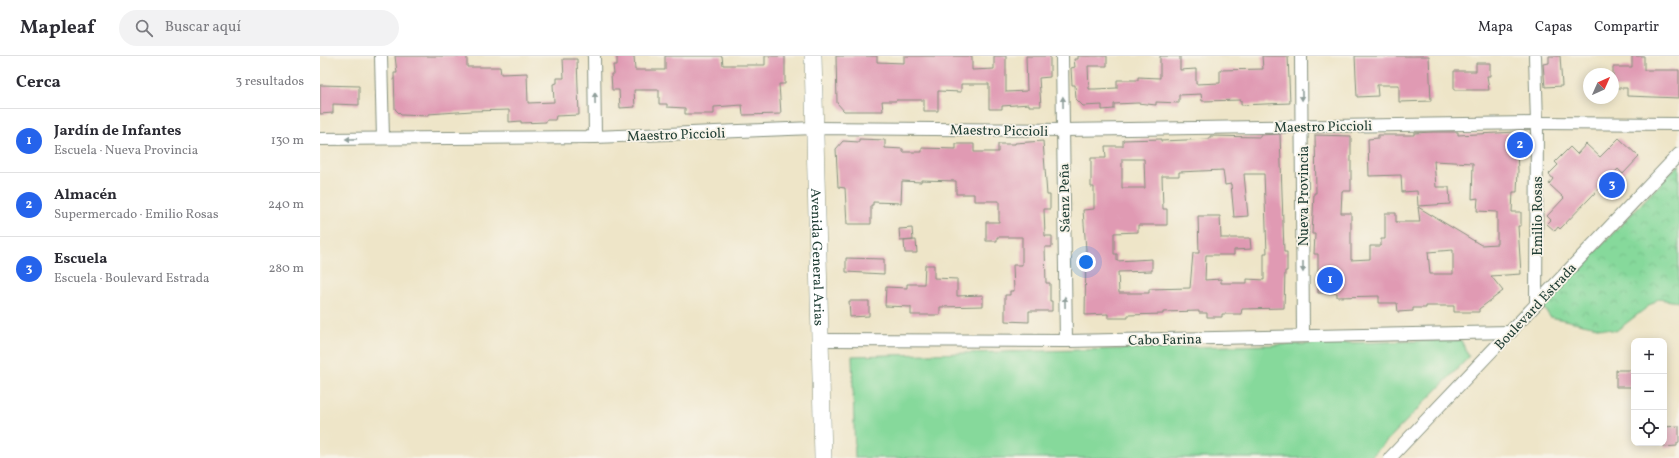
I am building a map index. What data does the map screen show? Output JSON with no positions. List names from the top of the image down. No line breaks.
{"streets":{"main road":["Avenida General Arias"],"street":["Maestro Piccioli","Nueva Provincia","Sáenz Peña","Emilio Rosas","Boulevard Estrada","Cabo Farina"]},"crossings":[["Maestro Piccioli","Nueva Provincia"],["Maestro Piccioli","Sáenz Peña"],["Maestro Piccioli","Emilio Rosas"],["Maestro Piccioli","Avenida General Arias"],["Nueva Provincia","Cabo Farina"],["Sáenz Peña","Cabo Farina"],["Emilio Rosas","Boulevard Estrada"],["Avenida General Arias","Cabo Farina"],["Boulevard Estrada","Cabo Farina"]],"one_way":["Nueva Provincia","Sáenz Peña"],"north":"top right","page":{"header":"Mapleaf","search":"Buscar aquí","nav":["Mapa","Capas","Compartir"],"heading":["Cerca","3 resultados"],"list":[{"mark":"1","name":"Jardín de Infantes","note":"Escuela · Nueva Provincia","value":"130 m"},{"mark":"2","name":"Almacén","note":"Supermercado · Emilio Rosas","value":"240 m"},{"mark":"3","name":"Escuela","note":"Escuela · Boulevard Estrada","value":"280 m"}],"pins":["2","3","1"],"map_buttons":["+","−"]}}
